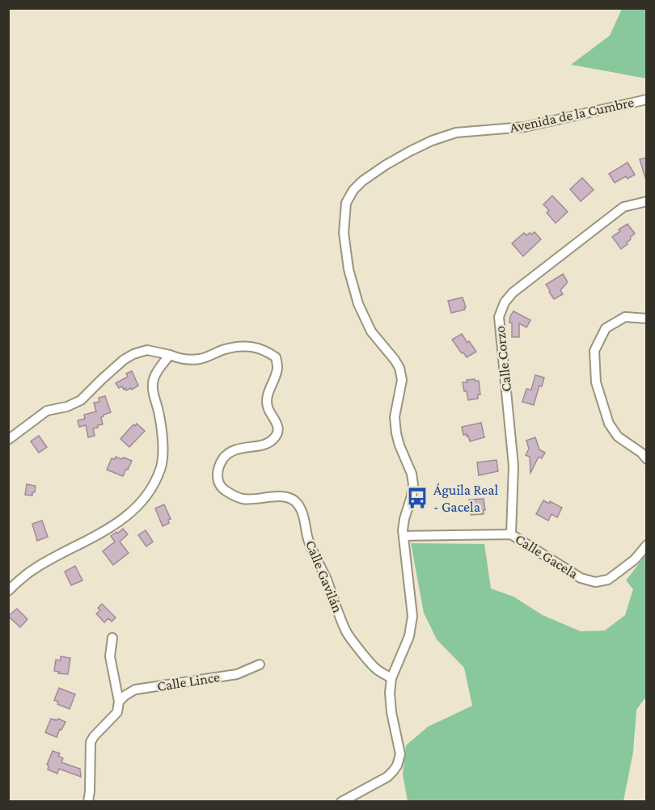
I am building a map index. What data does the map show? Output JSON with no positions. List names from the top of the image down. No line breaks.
{"streets":{"street":["Avenida de la Cumbre","Calle Corzo","Calle Gacela","Calle Gavilán","Calle Lince"]},"crossings":[["Avenida de la Cumbre","Calle Gacela"],["Calle Corzo","Calle Gacela"]],"places":{"bus stop":["Águila Real - Gacela"]}}
